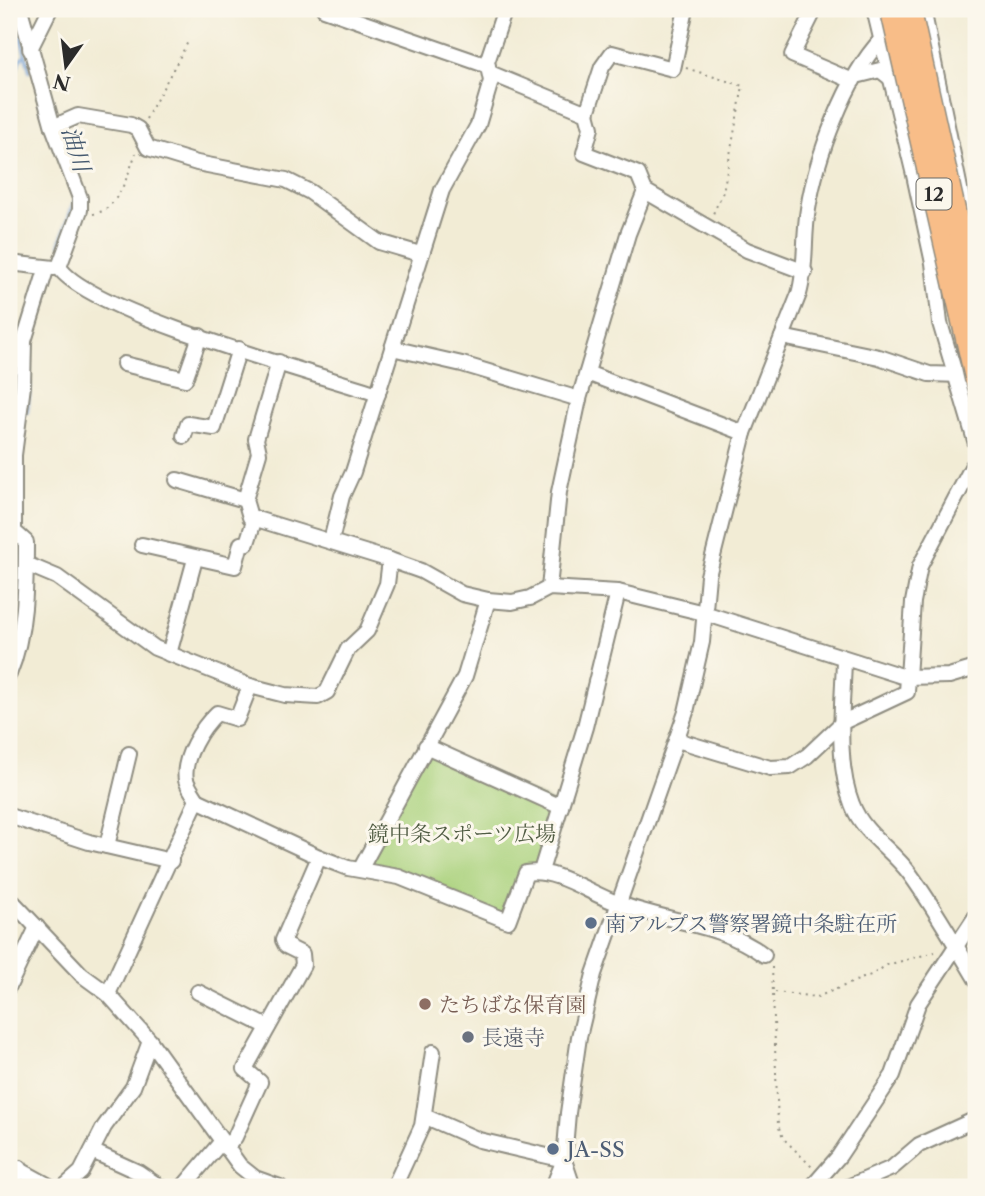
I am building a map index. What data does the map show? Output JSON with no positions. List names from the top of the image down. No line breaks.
{"streets":{"highway":["12"]},"water":["油川"],"parks":["鏡中条スポーツ広場"],"places":["南アルプス警察署鏡中条駐在所","たちばな保育園","長遠寺","JA-SS"],"north":"bottom"}
